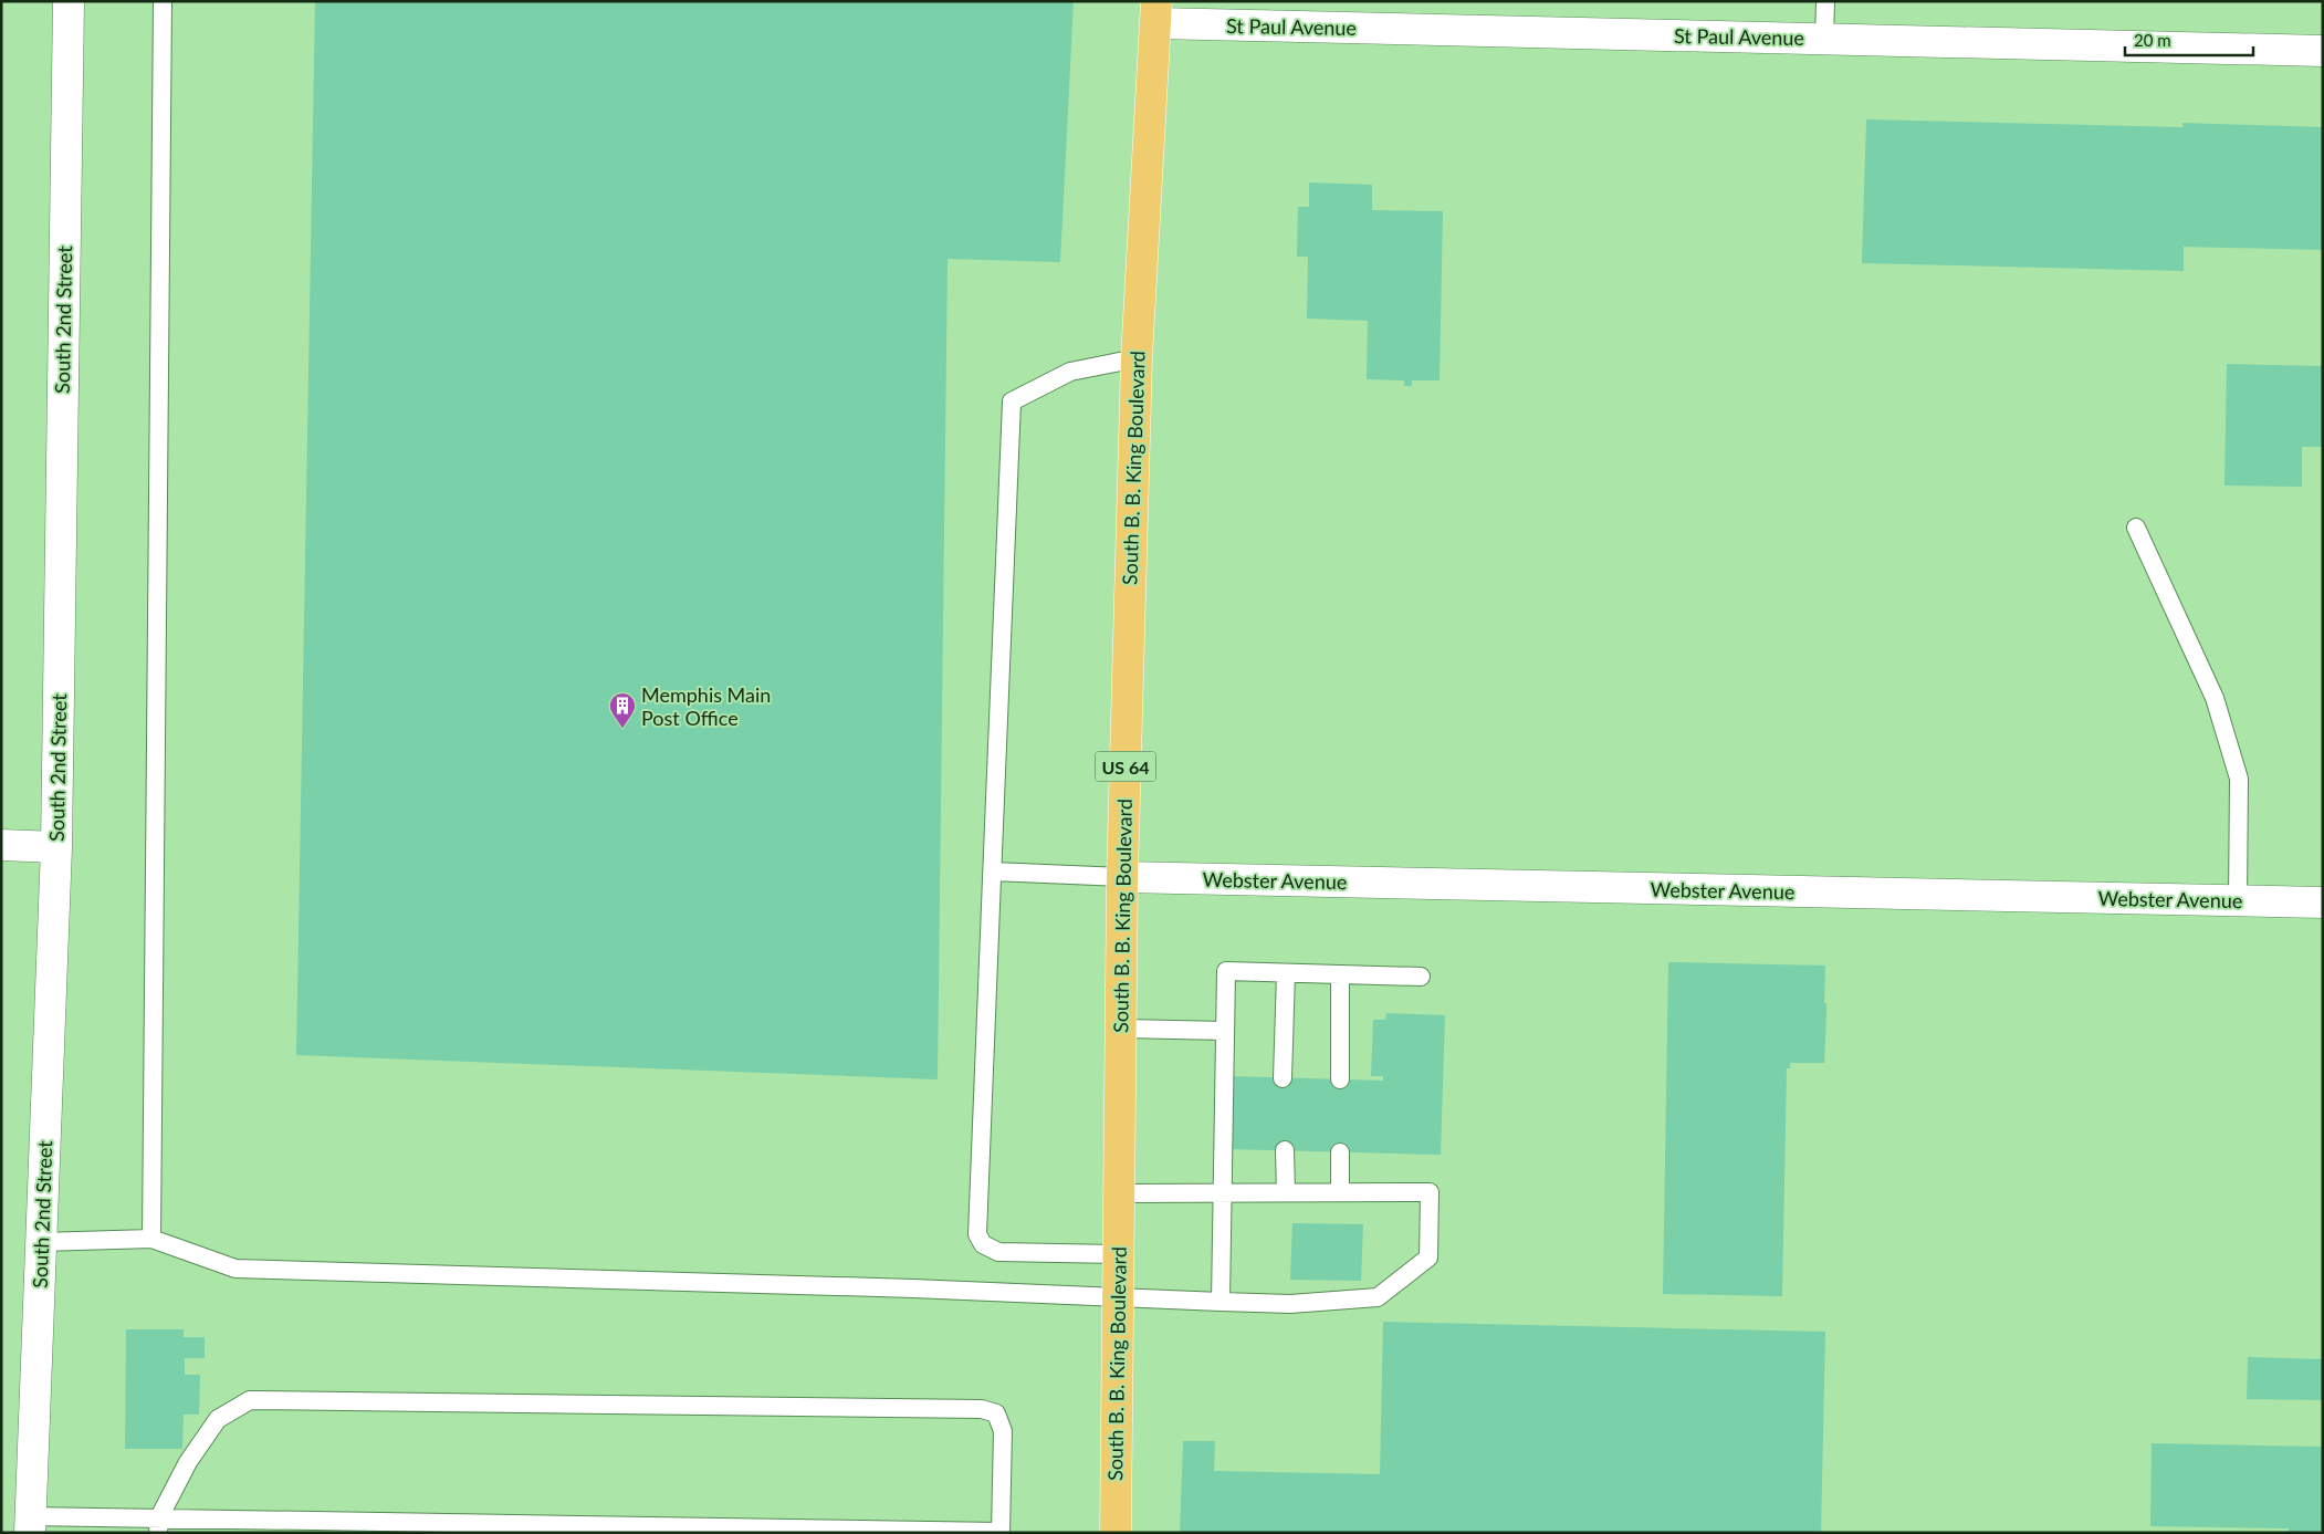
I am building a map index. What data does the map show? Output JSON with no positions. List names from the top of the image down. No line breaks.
{"streets":{"main road":["South B. B. King Boulevard","US 64"],"street":["St Paul Avenue","South 2nd Street","Webster Avenue"]},"crossings":[["St Paul Avenue","South B. B. King Boulevard"],["South B. B. King Boulevard","Webster Avenue"]],"places":{"building":["Memphis Main Post Office"]},"scale_bar":"20 m"}
